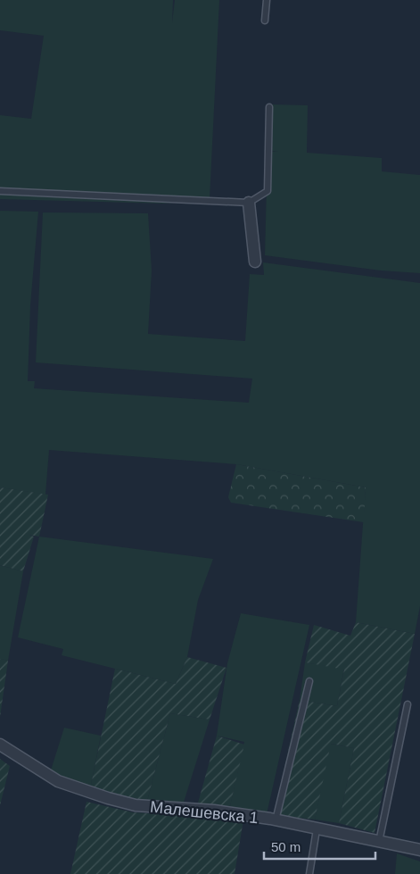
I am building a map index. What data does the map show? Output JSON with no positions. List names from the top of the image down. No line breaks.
{"streets":{"street":["Малешевска 1"]},"scale_bar":"50 m"}
